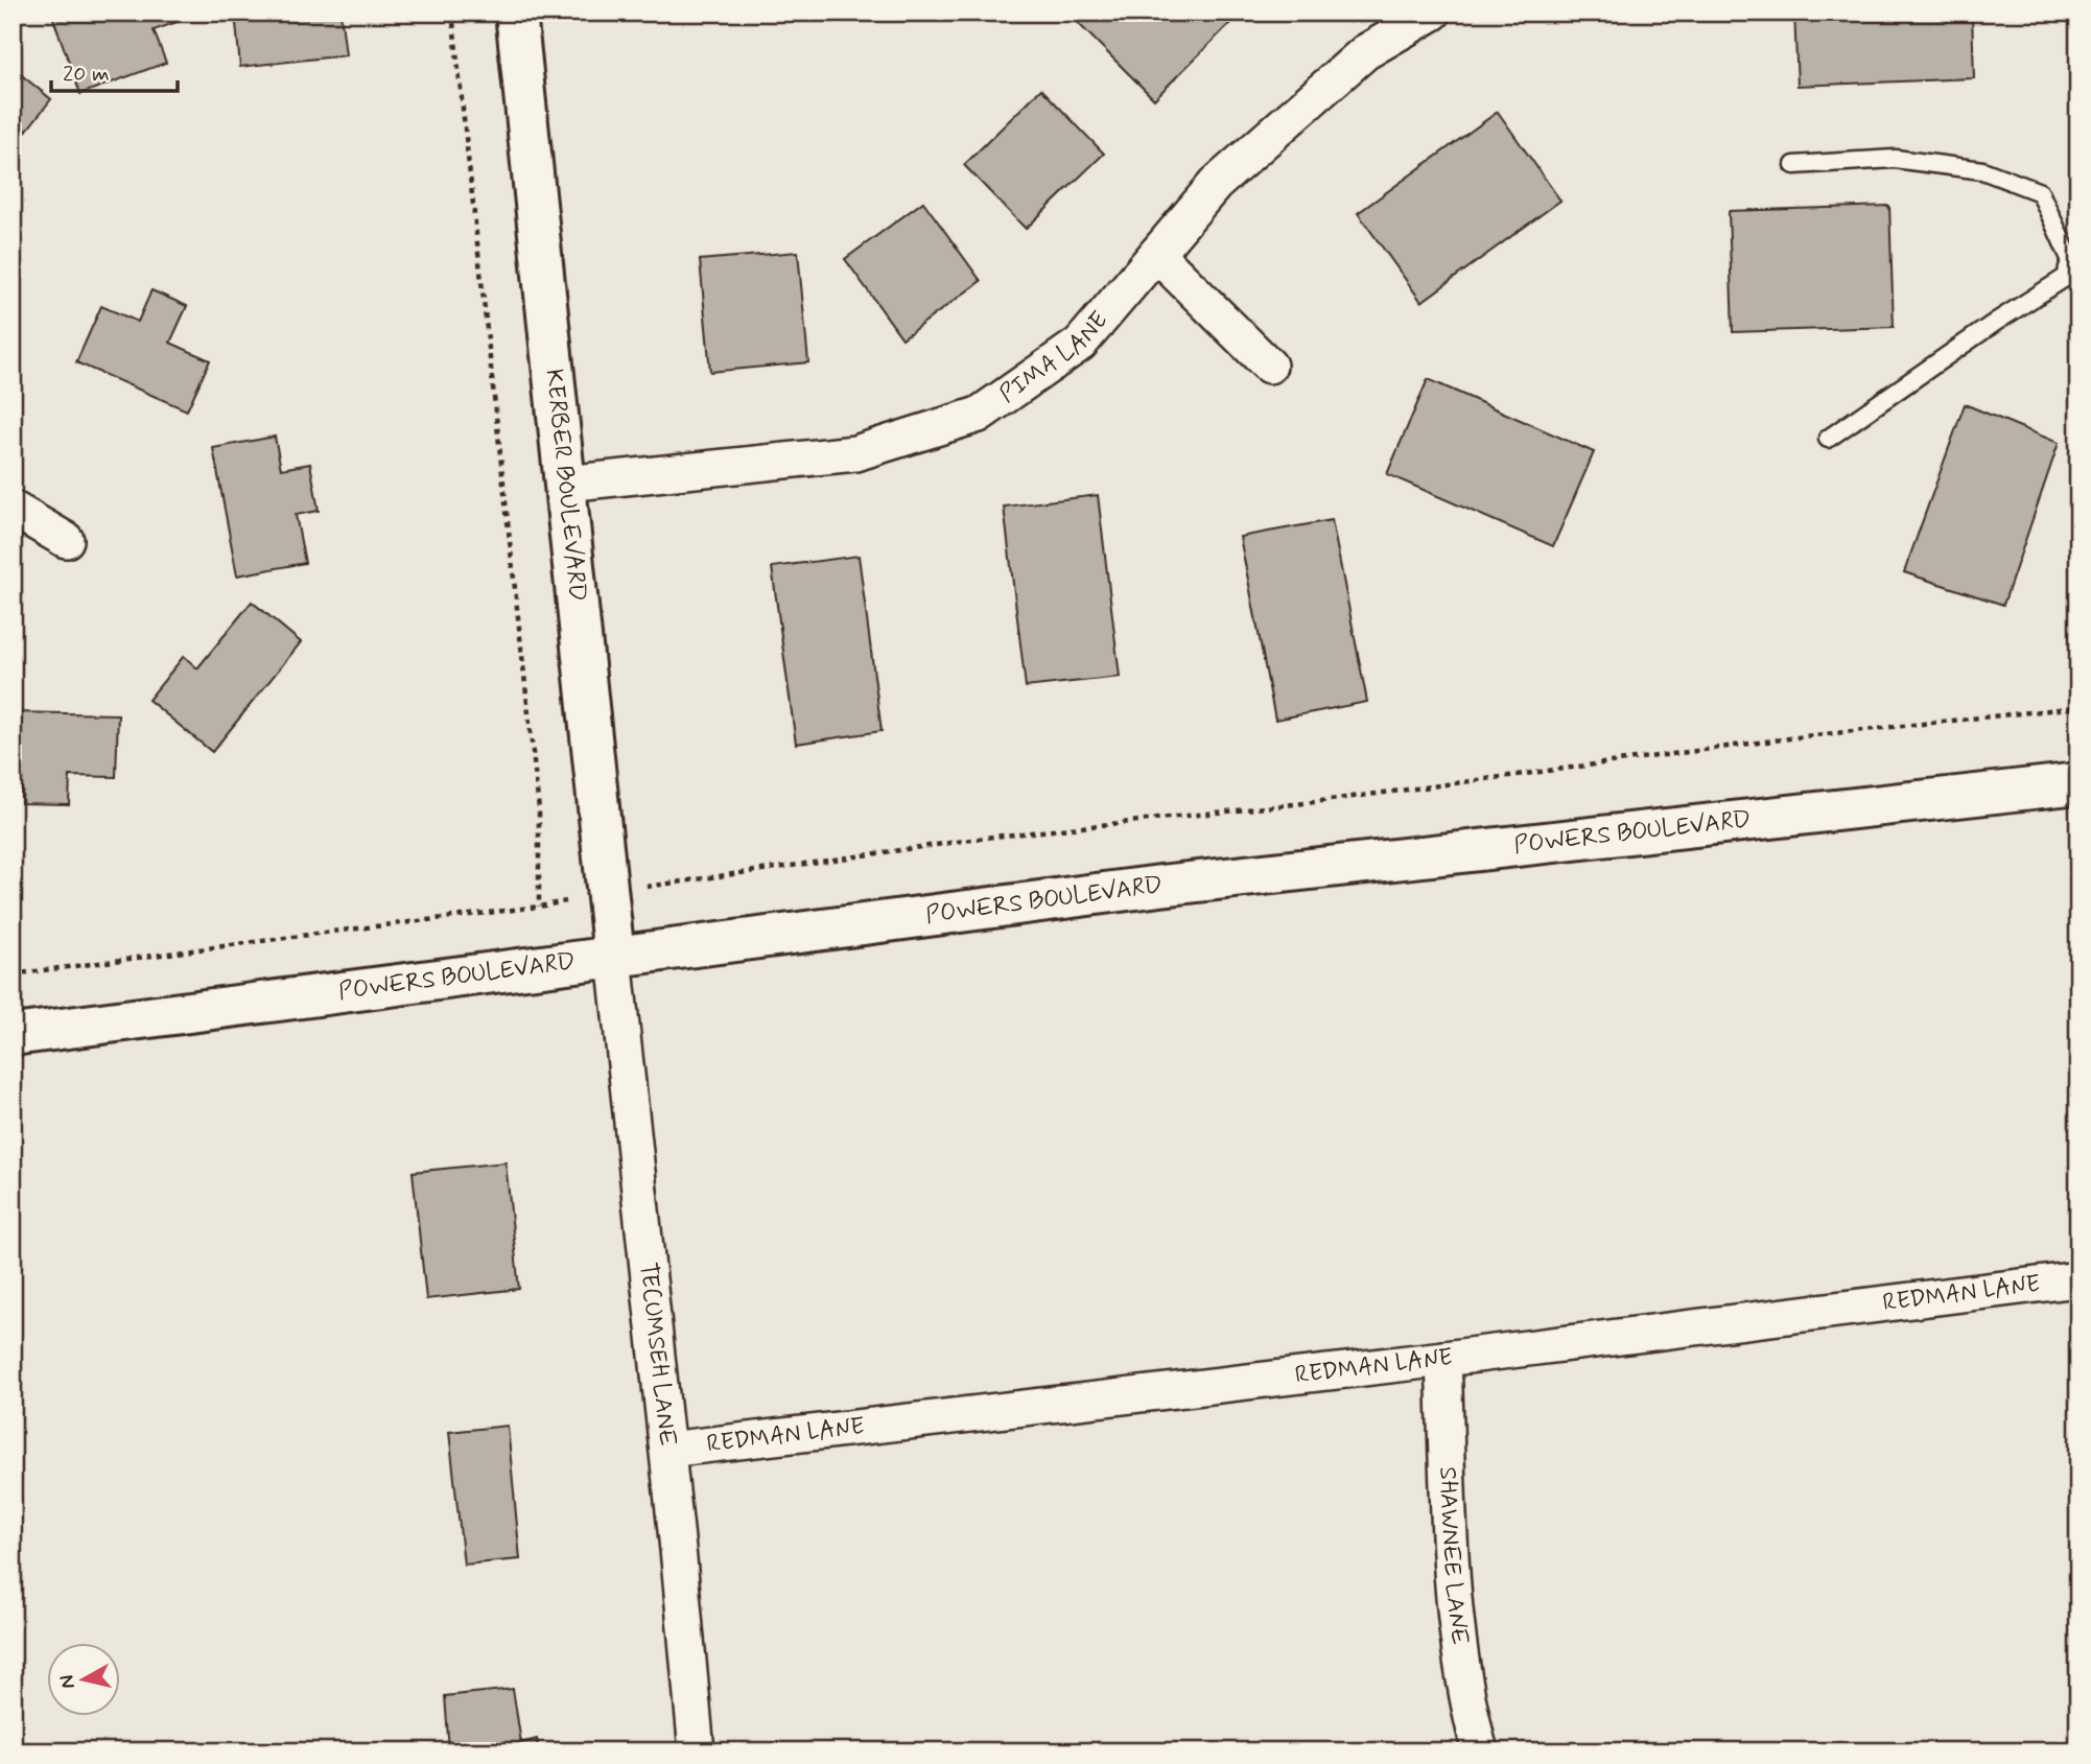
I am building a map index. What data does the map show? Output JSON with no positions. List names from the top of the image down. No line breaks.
{"streets":{"main road":["KERBER BOULEVARD","POWERS BOULEVARD"],"street":["PIMA LANE","REDMAN LANE","TECUMSEH LANE","SHAWNEE LANE"]},"crossings":[["PIMA LANE","KERBER BOULEVARD"],["KERBER BOULEVARD","POWERS BOULEVARD"],["KERBER BOULEVARD","TECUMSEH LANE"],["POWERS BOULEVARD","TECUMSEH LANE"],["REDMAN LANE","TECUMSEH LANE"],["REDMAN LANE","SHAWNEE LANE"]],"scale_bar":"20 m","north":"left"}
